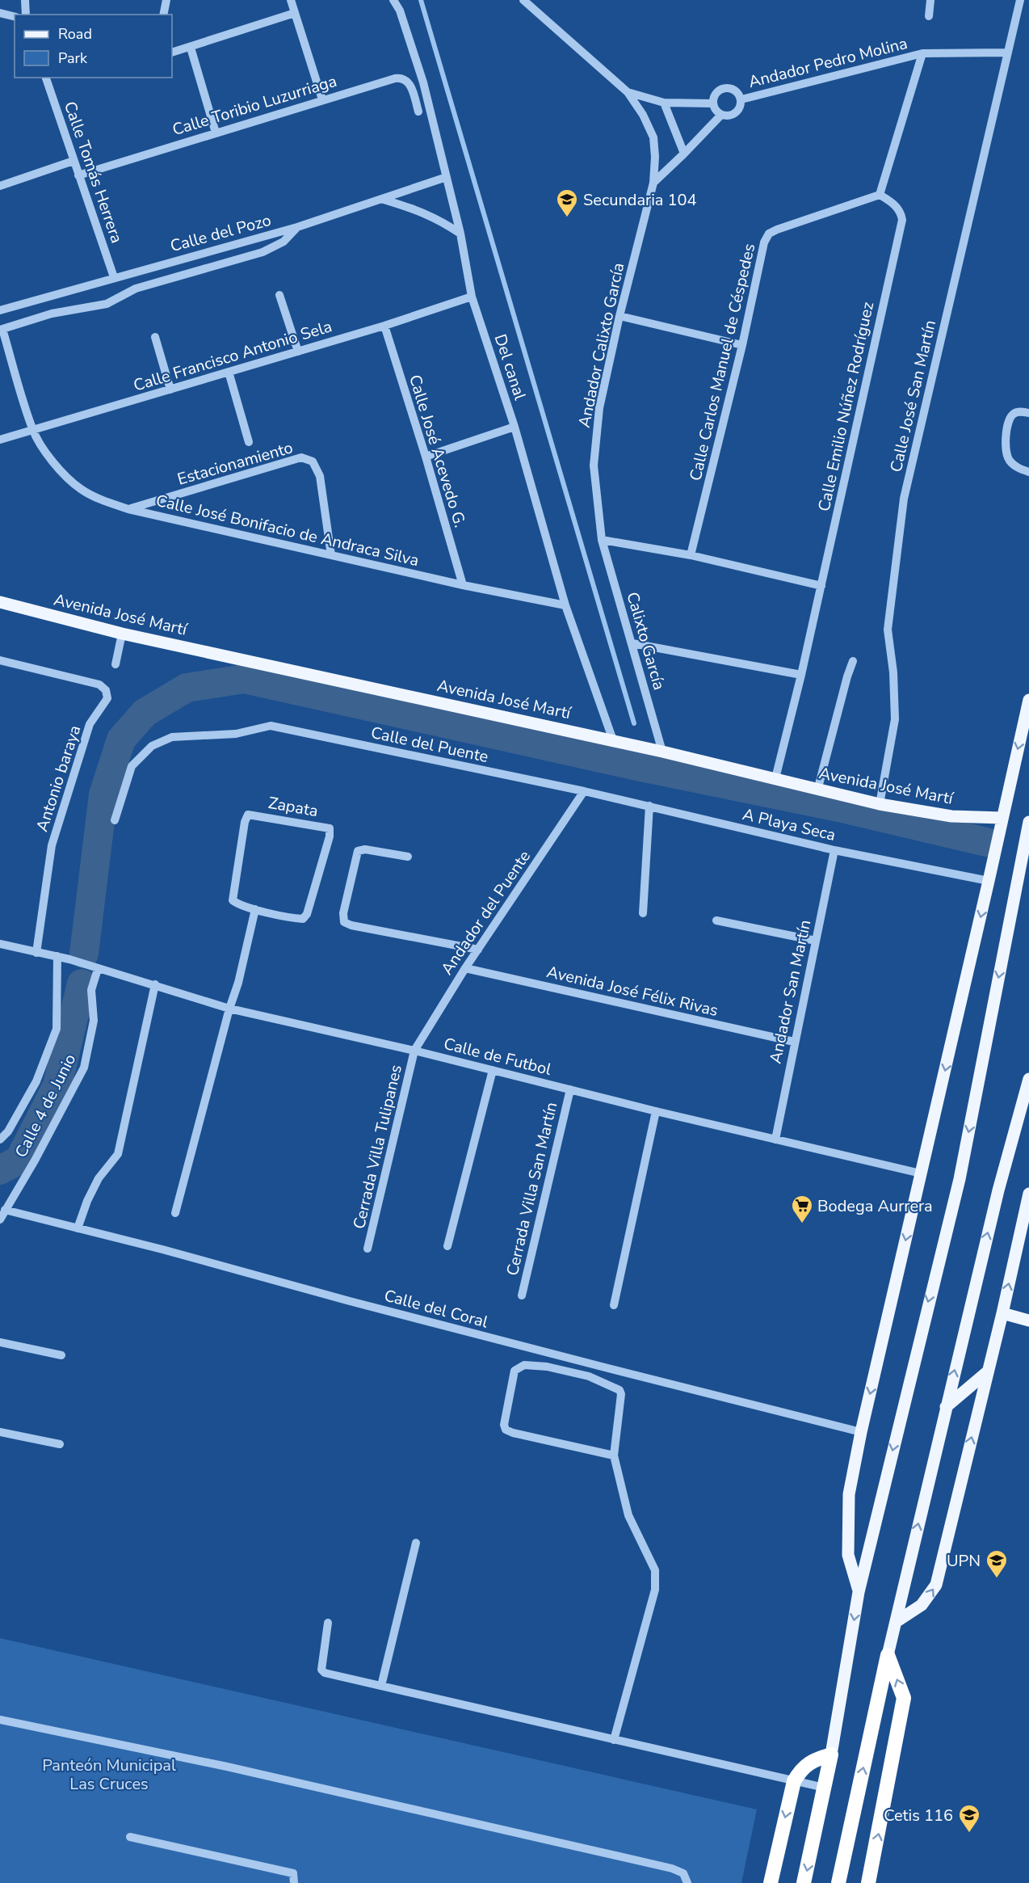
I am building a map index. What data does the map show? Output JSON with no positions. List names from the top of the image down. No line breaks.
{"streets":{"main road":["Avenida José Martí"],"street":["Andador Pedro Molina","Calle Toribio Luzurriaga","Calle Tomás Herrera","Calle del Pozo","Andador Calixto García","Calle Francisco Antonio Sela","Calle Carlos Manuel de Céspedes","Del canal","Calle José San Martín","Calle Emilio Núñez Rodríguez","Calle José Acevedo G.","Estacionamiento","Calle José Bonifacio de Andraca Silva","Calixto García","Calle del Puente","Antonio baraya","Zapata","A Playa Seca","Andador del Puente","Avenida José Félix Rivas","Andador San Martín","Calle de Futbol","Calle 4 de Junio","Cerrada Villa Tulipanes","Cerrada Villa San Martín","Calle del Coral"]},"crossings":[["Andador Pedro Molina","Calle José San Martín"],["Calle Toribio Luzurriaga","Calle Tomás Herrera"],["Calle Tomás Herrera","Calle del Pozo"],["Calle del Pozo","Del canal"],["Andador Calixto García","Calixto García"],["Calle Francisco Antonio Sela","Del canal"],["Calle Francisco Antonio Sela","Calle José Acevedo G."],["Calle Francisco Antonio Sela","Calle José Bonifacio de Andraca Silva"],["Calle Carlos Manuel de Céspedes","Calle Emilio Núñez Rodríguez"],["Del canal","Calle José Bonifacio de Andraca Silva"],["Del canal","Avenida José Martí"],["Calle José San Martín","Avenida José Martí"],["Calle Emilio Núñez Rodríguez","Avenida José Martí"],["Calle José Acevedo G.","Calle José Bonifacio de Andraca Silva"],["Estacionamiento","Calle José Bonifacio de Andraca Silva"],["Avenida José Martí","Calixto García"],["Calle del Puente","A Playa Seca"],["Calle del Puente","Andador del Puente"],["Antonio baraya","Calle de Futbol"],["A Playa Seca","Andador del Puente"],["A Playa Seca","Andador San Martín"],["Andador del Puente","Avenida José Félix Rivas"],["Andador del Puente","Calle de Futbol"],["Andador del Puente","Cerrada Villa Tulipanes"],["Avenida José Félix Rivas","Andador San Martín"],["Andador San Martín","Calle de Futbol"],["Calle de Futbol","Calle 4 de Junio"],["Calle de Futbol","Cerrada Villa Tulipanes"],["Calle de Futbol","Cerrada Villa San Martín"],["Calle 4 de Junio","Calle del Coral"]],"parks":["Panteón Municipal Las Cruces"],"places":{"school or university":["Secundaria 104","UPN","Cetis 116"],"supermarket":["Bodega Aurrera"]},"legend":["Road","Park"]}
